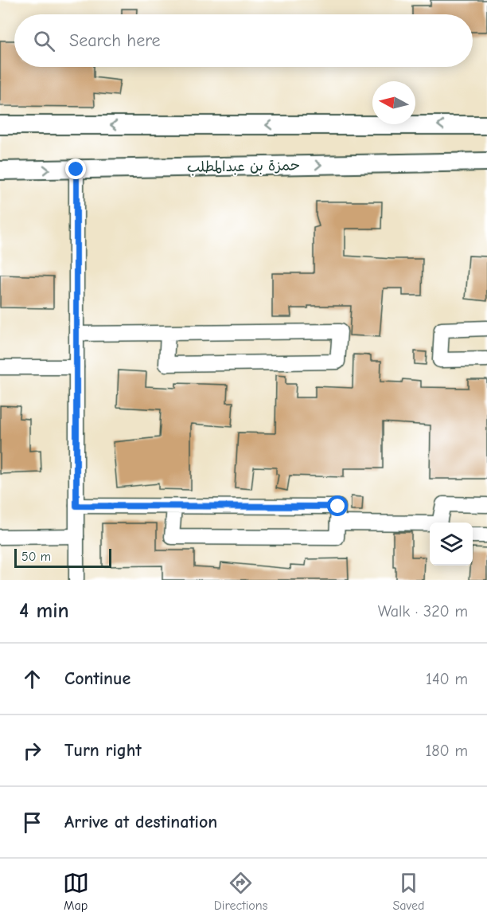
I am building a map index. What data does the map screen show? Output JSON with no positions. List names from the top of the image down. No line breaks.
{"streets":{"street":["حمزة بن عبدالمطلب"]},"scale_bar":"50 m","north":"left","page":{"search":"Search here","scale":"50 m","heading":["4 min","Walk · 320 m"],"list":[["Continue","140 m"],["Turn right","180 m"],"Arrive at destination"],"nav":["Map","Directions","Saved"]}}
